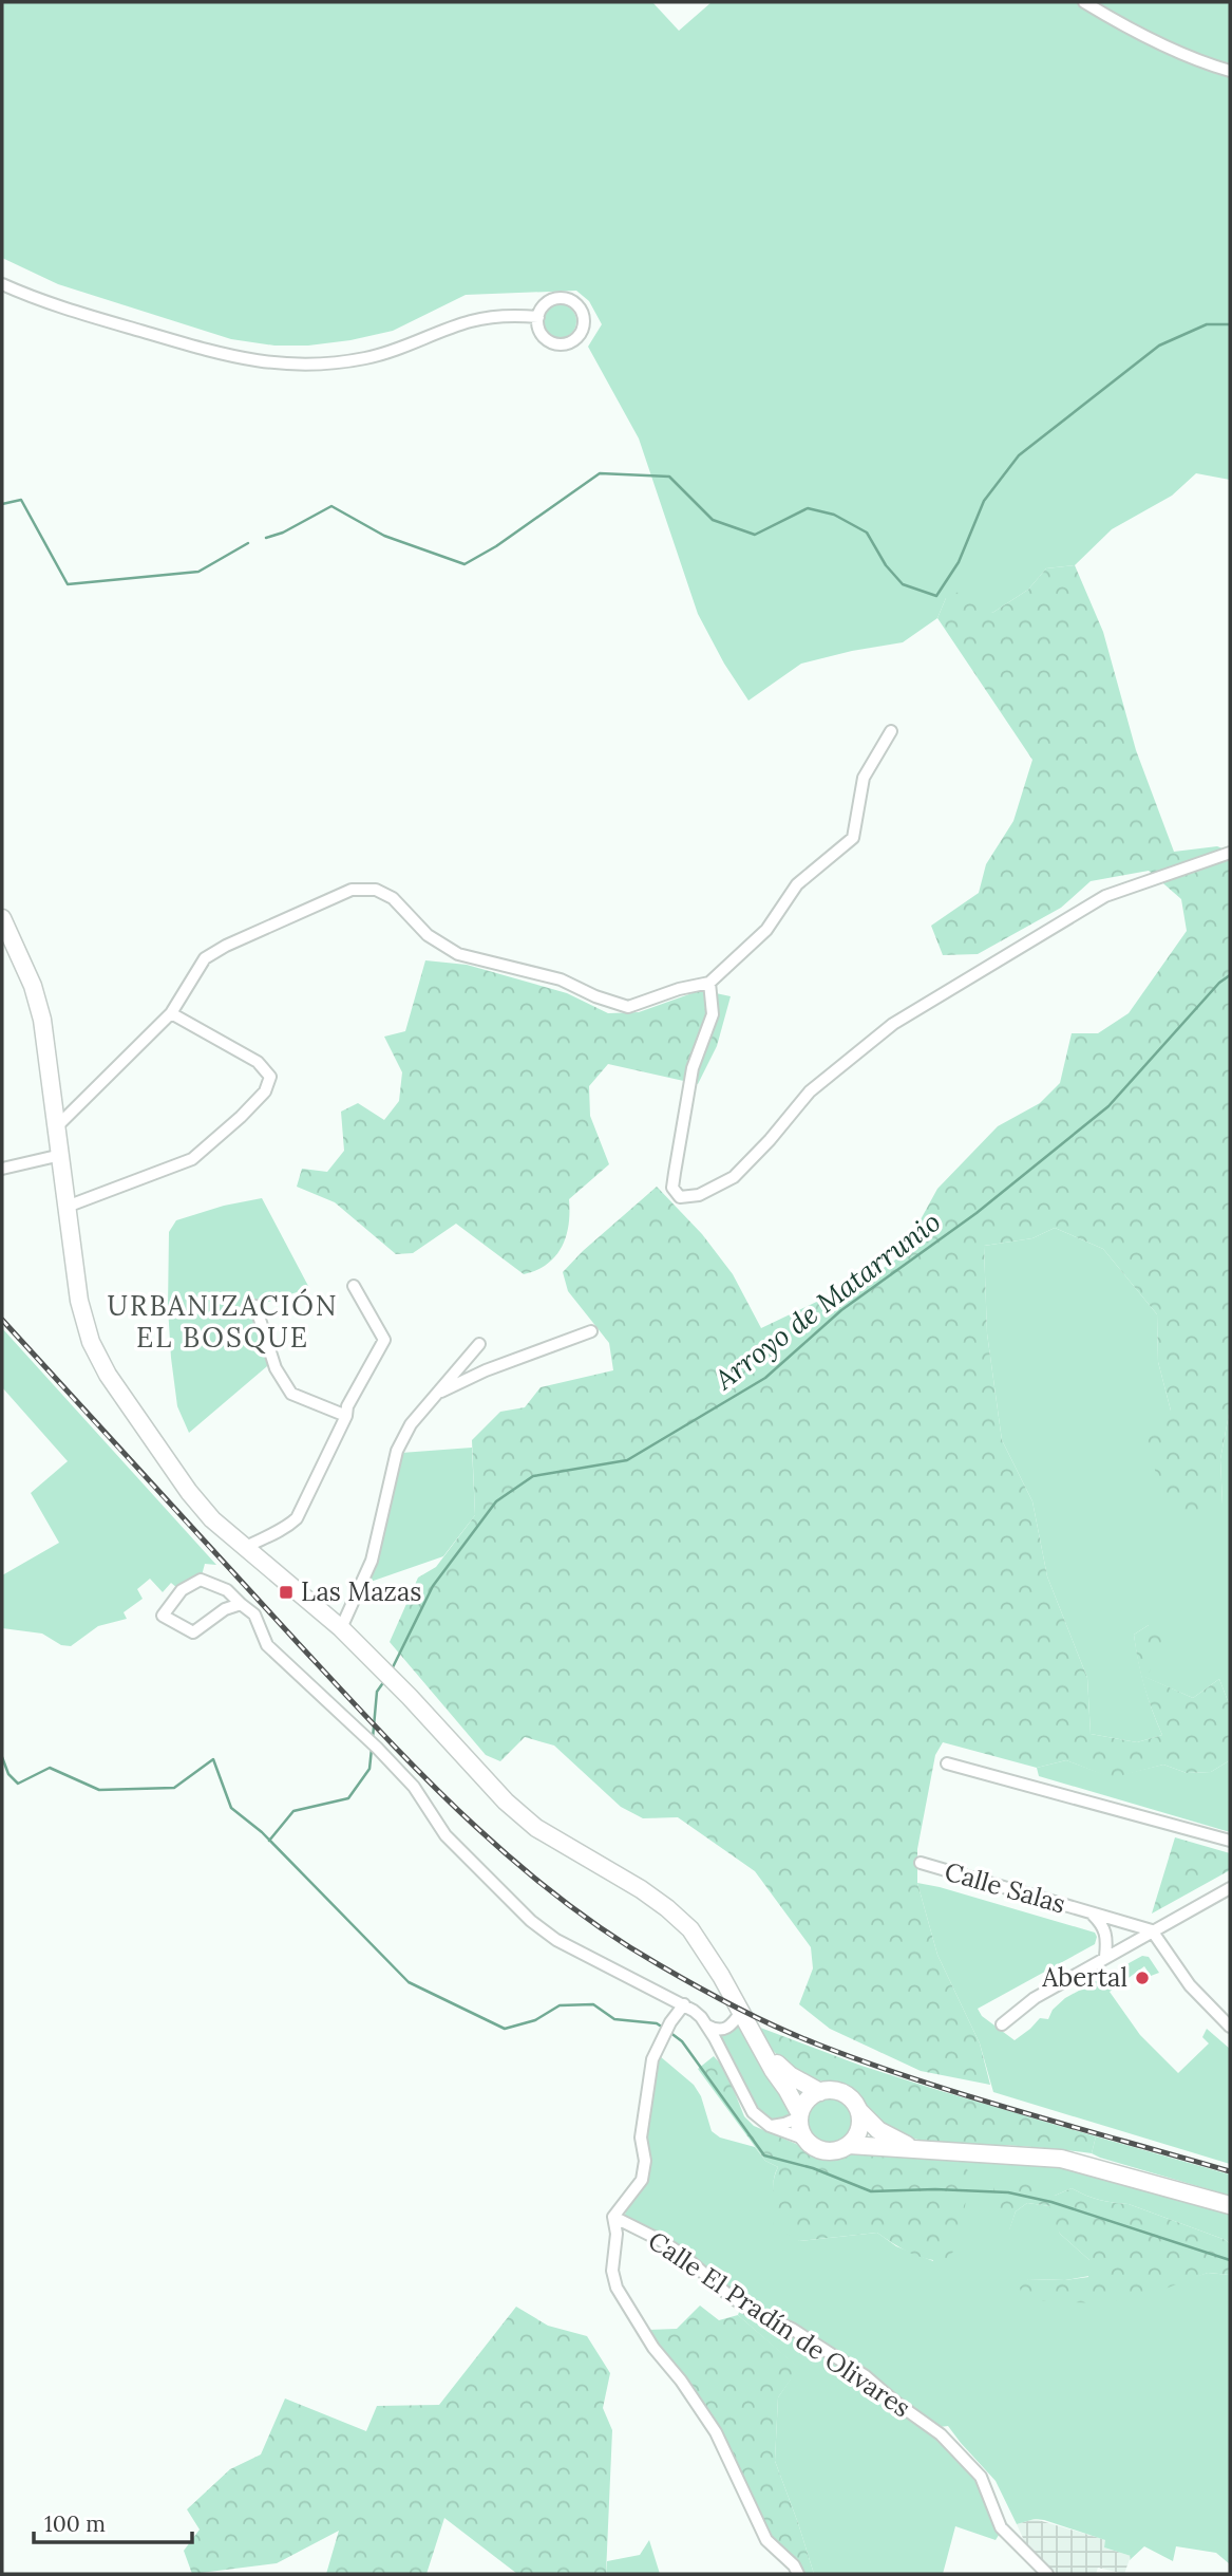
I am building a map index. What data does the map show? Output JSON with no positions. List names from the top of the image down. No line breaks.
{"streets":{"street":["Calle Salas","Calle El Pradín de Olivares"]},"districts":["URBANIZACIÓN EL BOSQUE"],"water":["Arroyo de Matarrunio"],"places":{"transit":["Las Mazas"],"other":["Abertal"]},"scale_bar":"100 m"}
